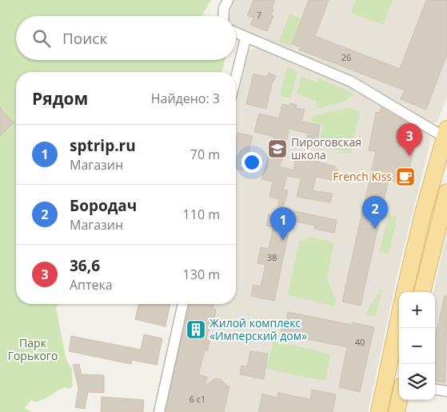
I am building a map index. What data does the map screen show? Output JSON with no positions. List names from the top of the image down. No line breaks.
{"parks":["Парк Горького"],"places":{"school or university":["Пироговская школа"],"cafe":["French Kiss"],"building":["Жилой комплекс «Имперский дом»"]},"house_numbers":["7","26","38","40","6 с1"],"page":{"search":"Поиск","heading":["Рядом","Найдено: 3"],"pins":["3","2","1"],"list":[{"mark":"1","name":"sptrip.ru","note":"Магазин","value":"70 m"},{"mark":"2","name":"Бородач","note":"Магазин","value":"110 m"},{"mark":"3","name":"36,6","note":"Аптека","value":"130 m"}],"map_buttons":["+","−"]}}
